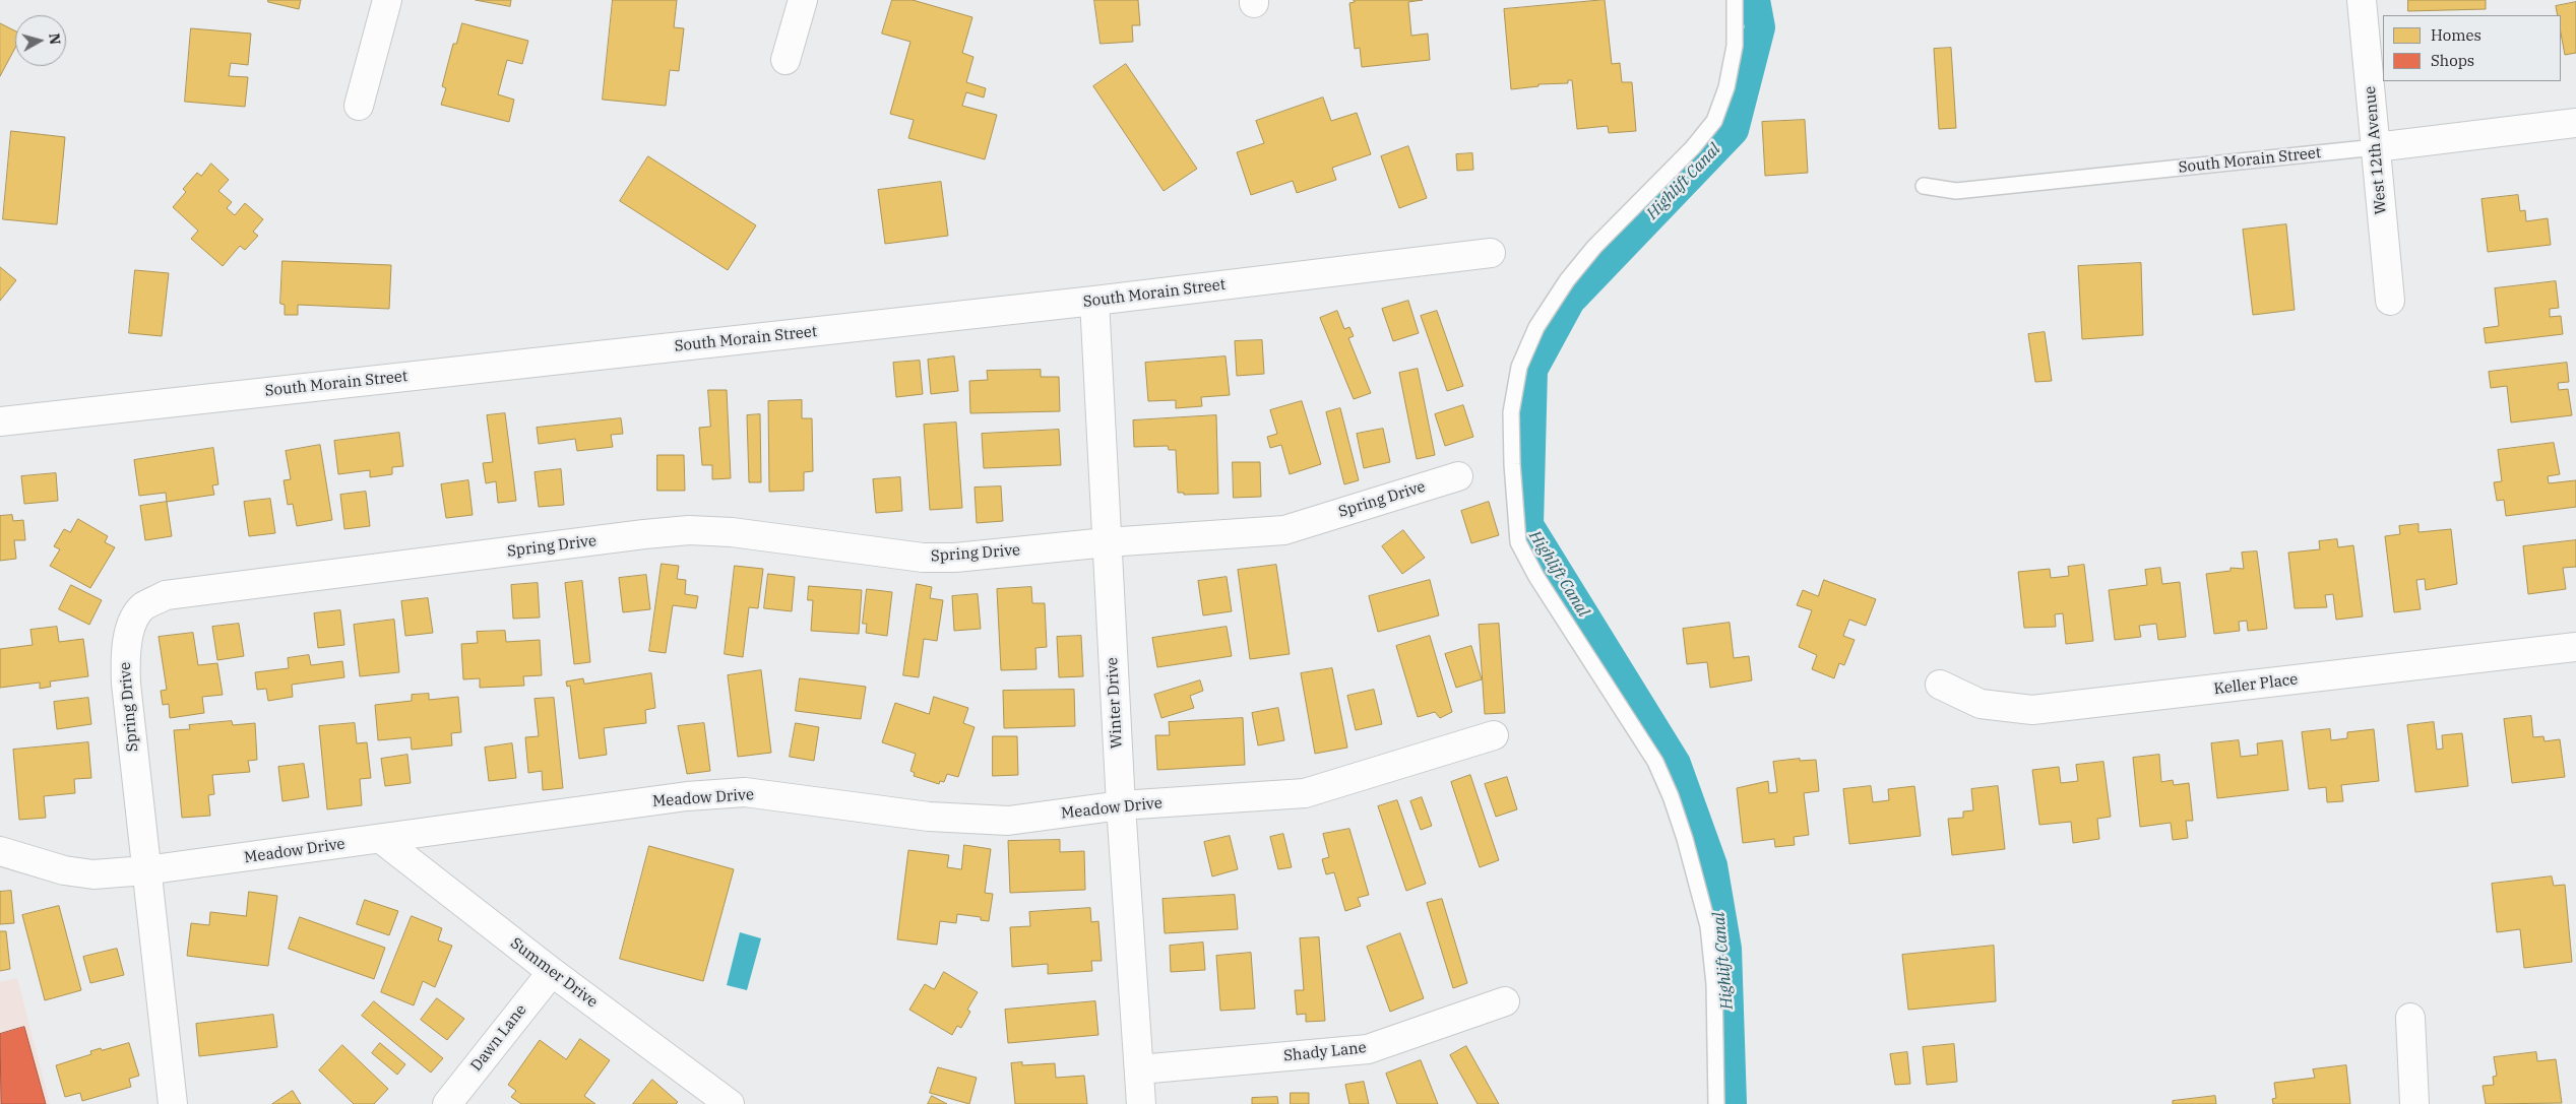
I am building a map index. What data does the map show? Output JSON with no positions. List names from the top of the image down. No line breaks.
{"streets":{"street":["West 12th Avenue","South Morain Street","Spring Drive","Keller Place","Winter Drive","Meadow Drive","Summer Drive","Dawn Lane","Shady Lane"]},"crossings":[["West 12th Avenue","South Morain Street"],["South Morain Street","Winter Drive"],["Spring Drive","Winter Drive"],["Spring Drive","Meadow Drive"],["Winter Drive","Meadow Drive"],["Winter Drive","Shady Lane"],["Meadow Drive","Summer Drive"],["Summer Drive","Dawn Lane"]],"water":["Highlift Canal"],"legend":["Homes","Shops"],"north":"right"}
